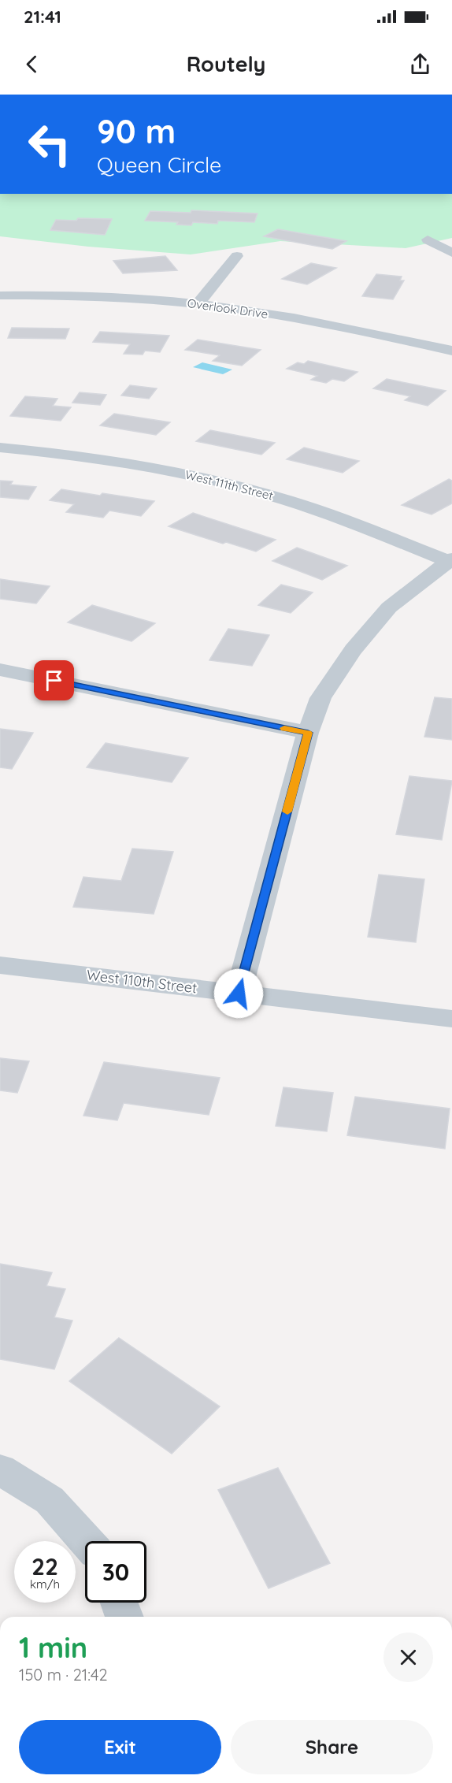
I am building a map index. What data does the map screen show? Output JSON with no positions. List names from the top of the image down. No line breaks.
{"streets":{"street":["Overlook Drive","West 111th Street","West 110th Street"]},"page":{"status":"21:41","header":"Routely","turn":["90 m","Queen Circle"],"speed":"22 km/h","limit":"30","heading":["1 min","150 m · 21:42"],"buttons":["Exit","Share"]}}
